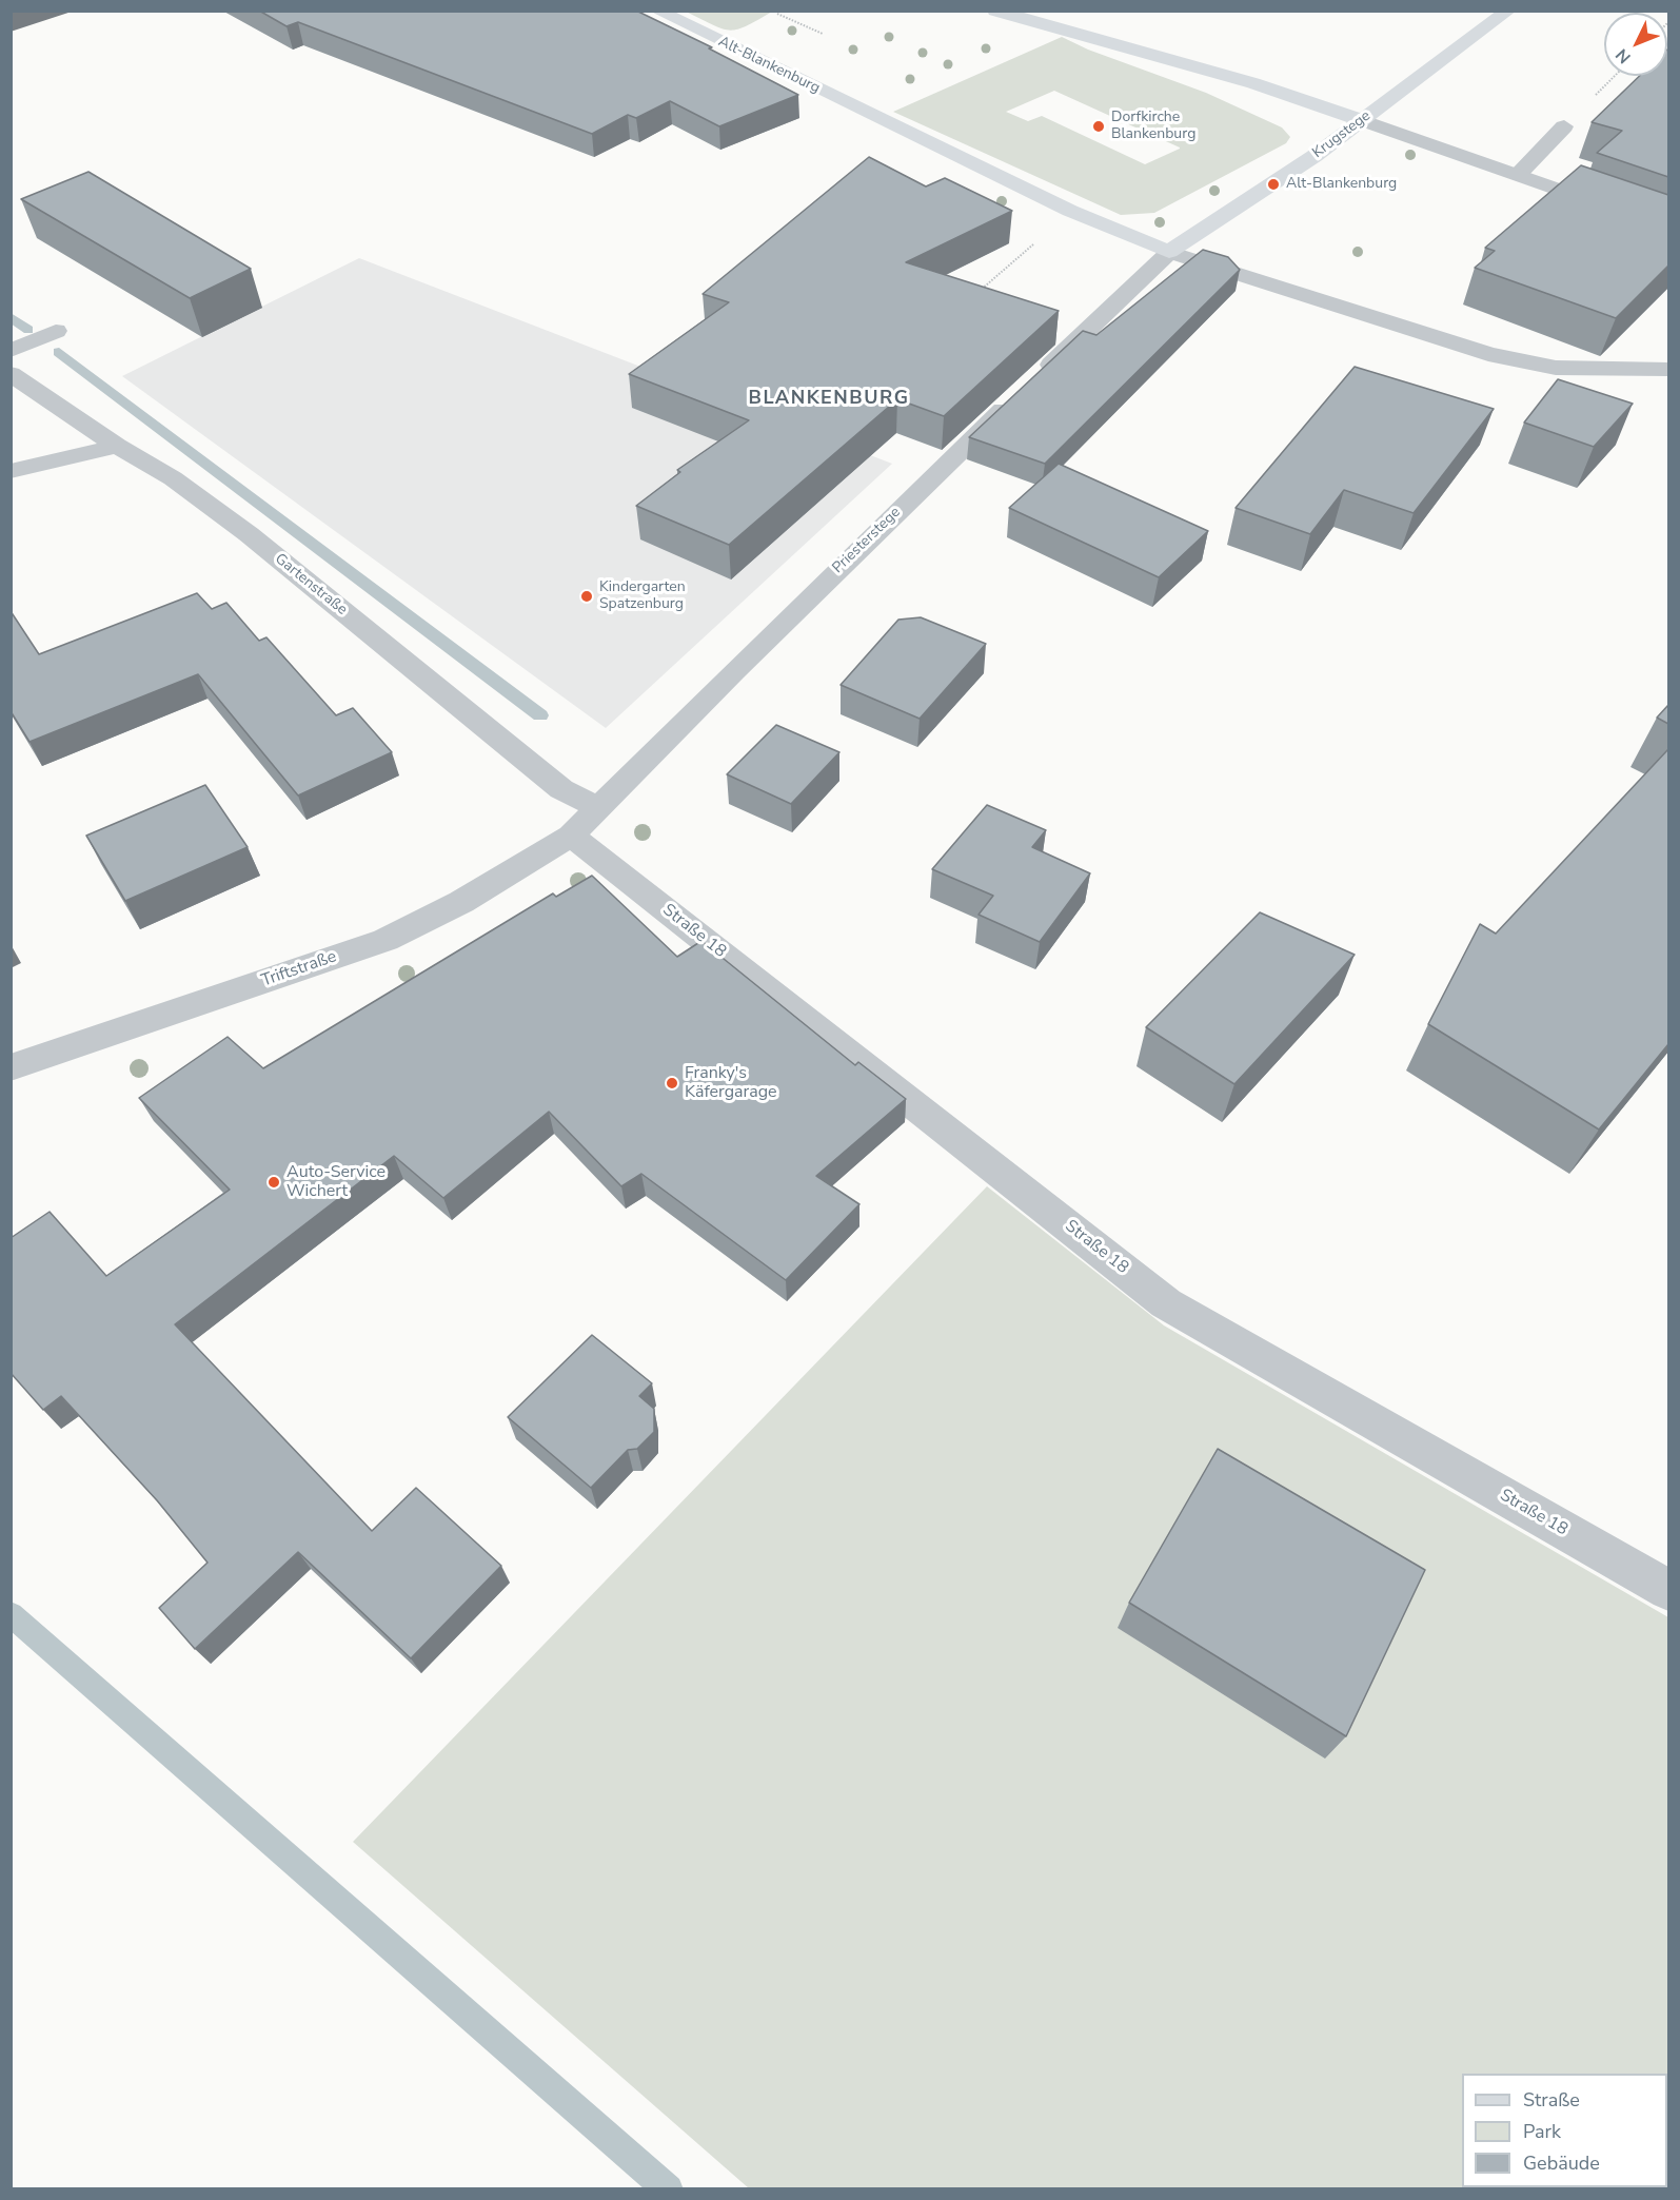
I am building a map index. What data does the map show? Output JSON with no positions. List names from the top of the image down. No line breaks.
{"streets":{"main road":["Alt-Blankenburg","Krugstege"],"street":["Priesterstege","Gartenstraße","Straße 18","Triftstraße"]},"crossings":[["Alt-Blankenburg","Krugstege"],["Alt-Blankenburg","Priesterstege"],["Krugstege","Priesterstege"],["Priesterstege","Gartenstraße"],["Priesterstege","Straße 18"],["Priesterstege","Triftstraße"],["Straße 18","Triftstraße"]],"districts":["BLANKENBURG"],"places":["Dorfkirche Blankenburg","Alt-Blankenburg","Kindergarten Spatzenburg","Franky's Käfergarage","Auto-Service Wichert"],"legend":["Straße","Park","Gebäude"],"north":"bottom left"}
